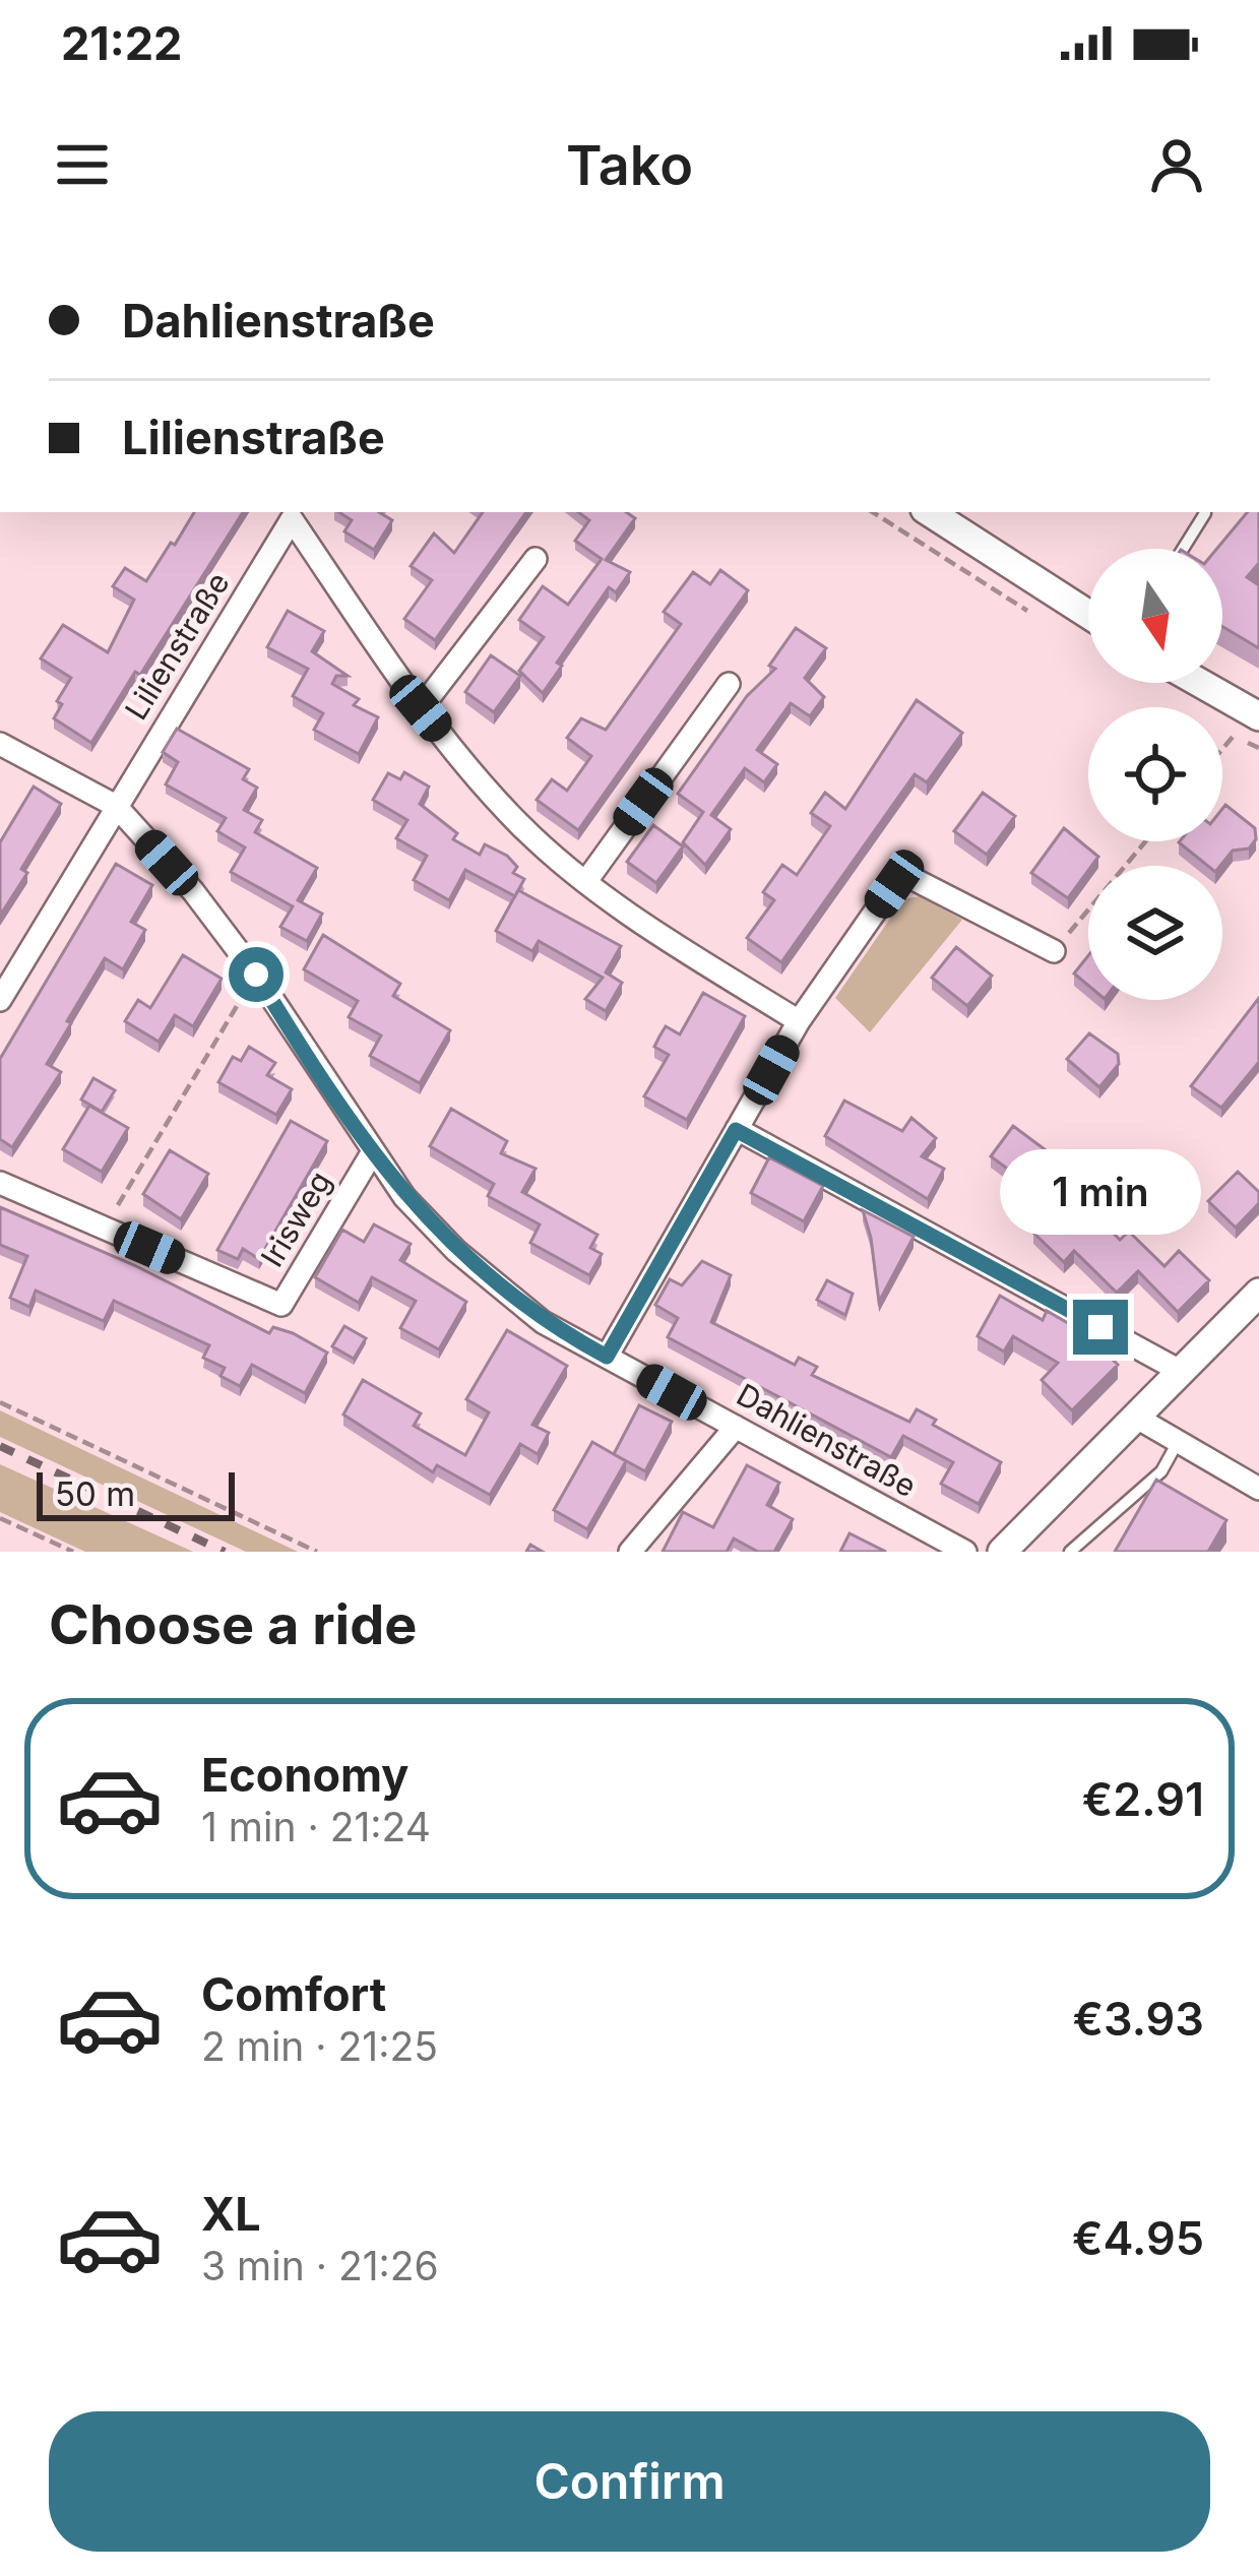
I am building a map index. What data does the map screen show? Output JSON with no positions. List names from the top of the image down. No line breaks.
{"streets":{"street":["Lilienstraße","Irisweg","Dahlienstraße"]},"crossings":[["Lilienstraße","Dahlienstraße"],["Irisweg","Dahlienstraße"]],"scale_bar":"50 m","north":"bottom","page":{"status":"21:22","header":"Tako","banner":["Dahlienstraße","Lilienstraße"],"bubble":"1 min","scale":"50 m","heading":"Choose a ride","list":[{"name":"Economy","note":"1 min · 21:24","value":"€2.91"},{"name":"Comfort","note":"2 min · 21:25","value":"€3.93"},{"name":"XL","note":"3 min · 21:26","value":"€4.95"}],"buttons":"Confirm"}}
